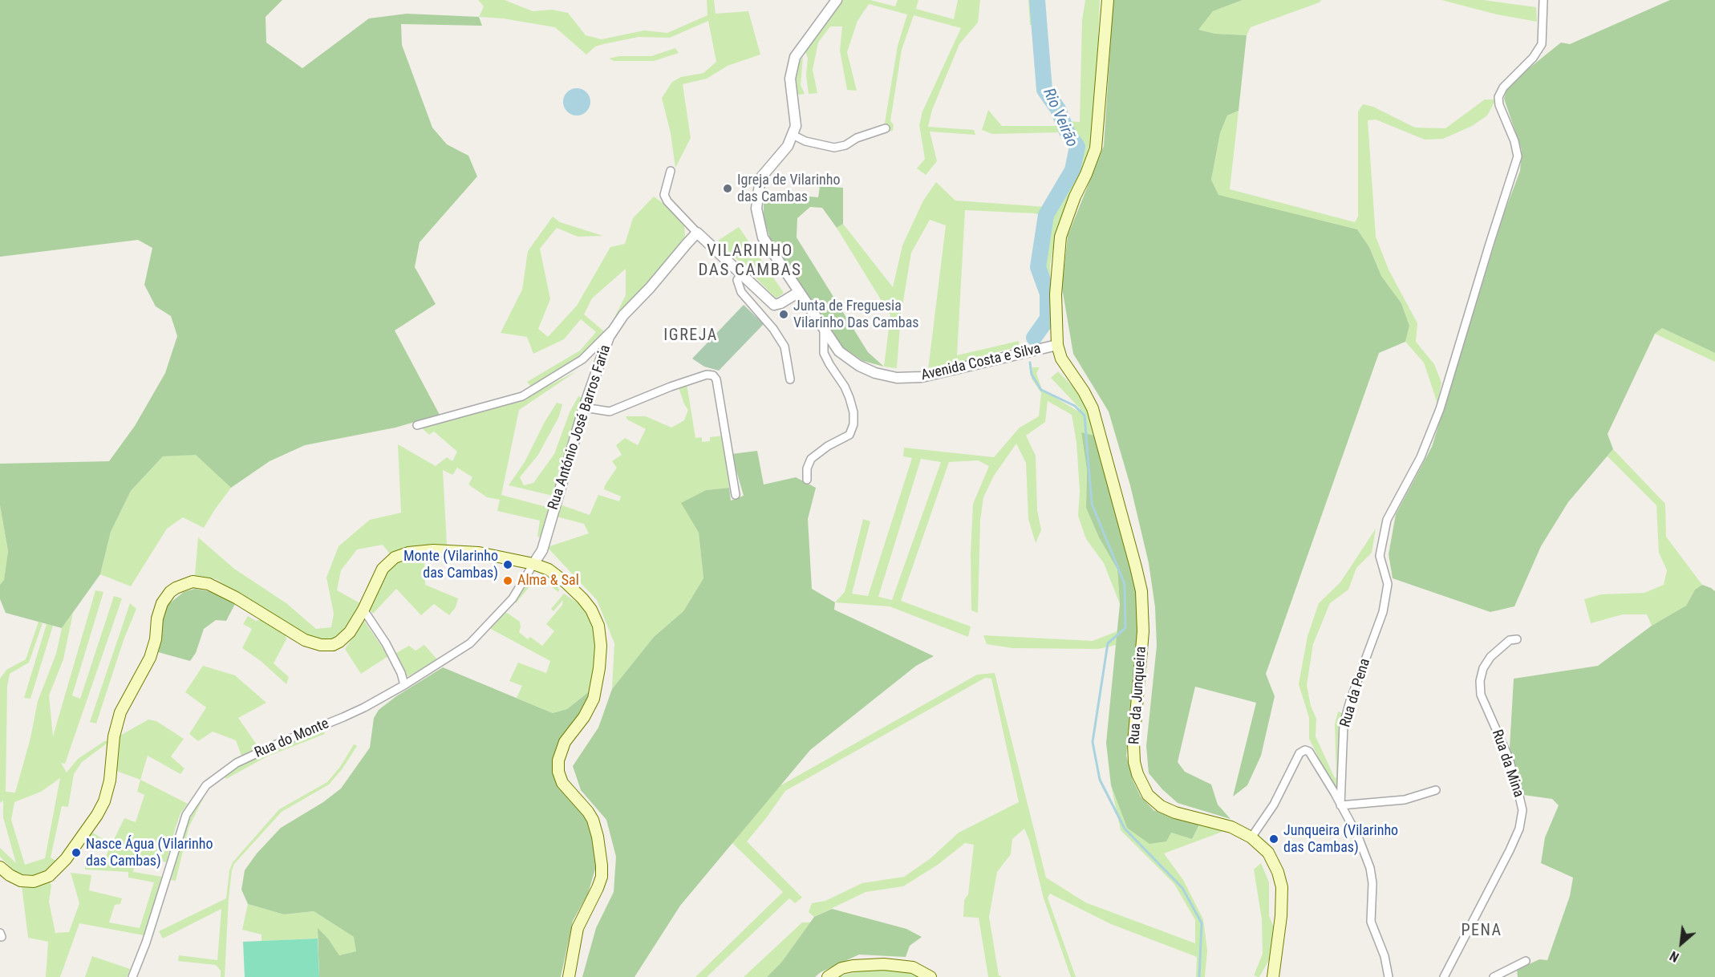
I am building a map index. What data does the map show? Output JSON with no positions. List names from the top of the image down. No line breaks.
{"streets":{"main road":["Rua da Junqueira"],"street":["Avenida Costa e Silva","Rua António José Barros Faria","Rua da Pena","Rua do Monte","Rua da Mina"]},"crossings":[["Avenida Costa e Silva","Rua da Junqueira"],["Rua António José Barros Faria","Rua do Monte"]],"districts":["VILARINHO DAS CAMBAS","IGREJA","PENA"],"water":["Rio Veirão"],"places":["Igreja de Vilarinho das Cambas","Junta de Freguesia Vilarinho Das Cambas","Monte (Vilarinho das Cambas)","Alma & Sal","Junqueira (Vilarinho das Cambas)","Nasce Água (Vilarinho das Cambas)"],"north":"bottom left"}
